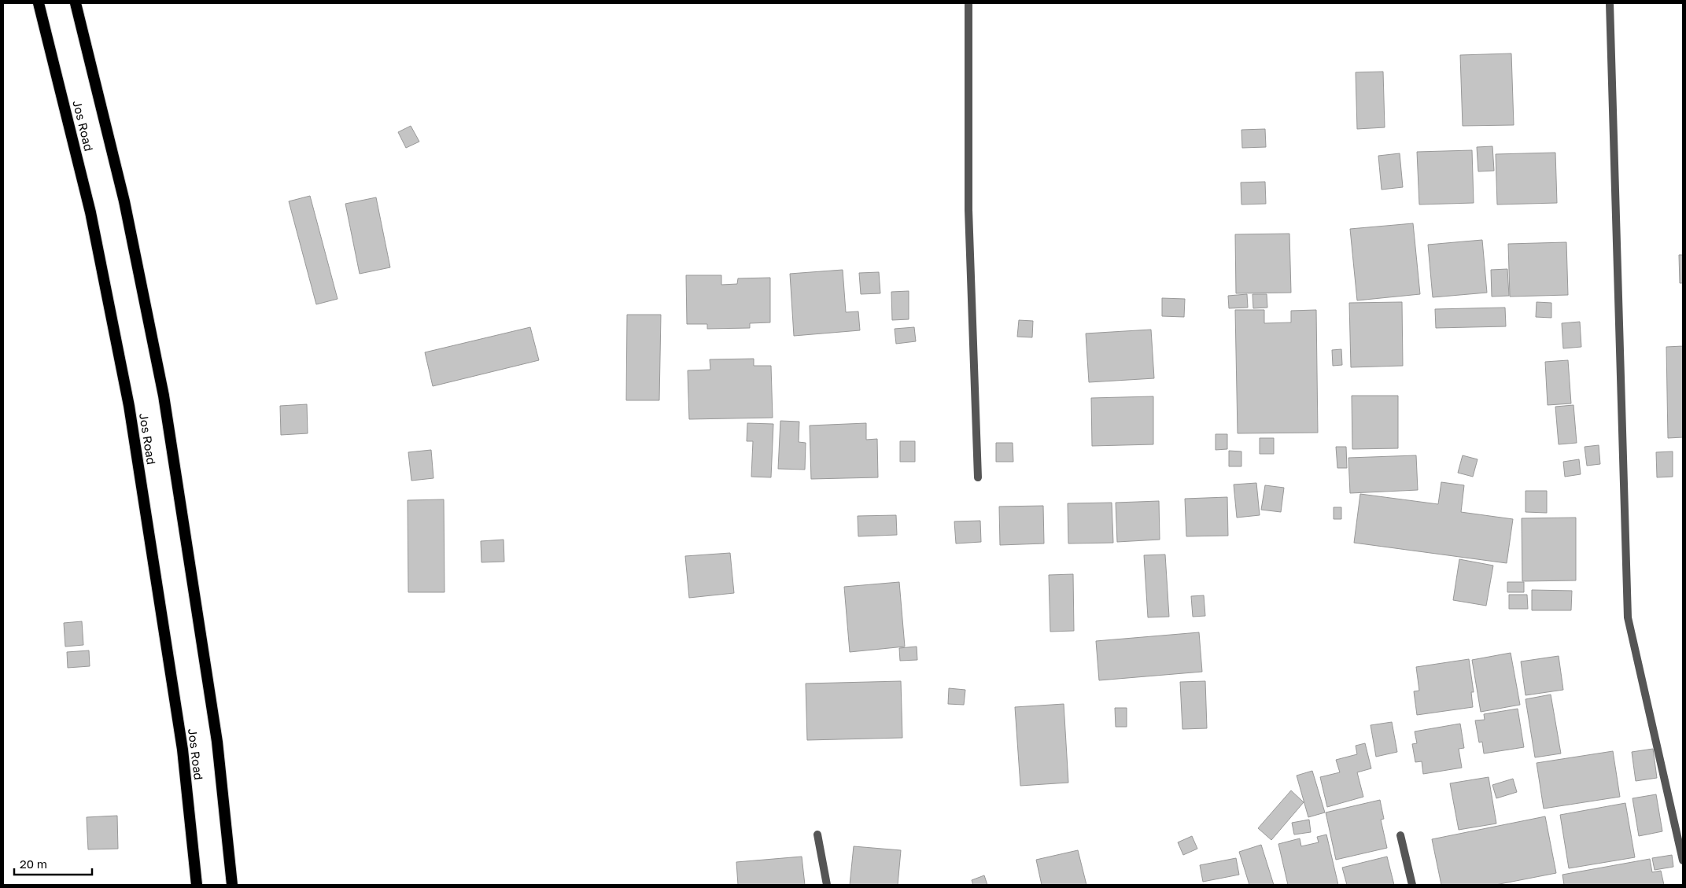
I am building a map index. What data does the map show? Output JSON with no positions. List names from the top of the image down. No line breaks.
{"streets":{"highway":["Jos Road"]},"scale_bar":"20 m"}
